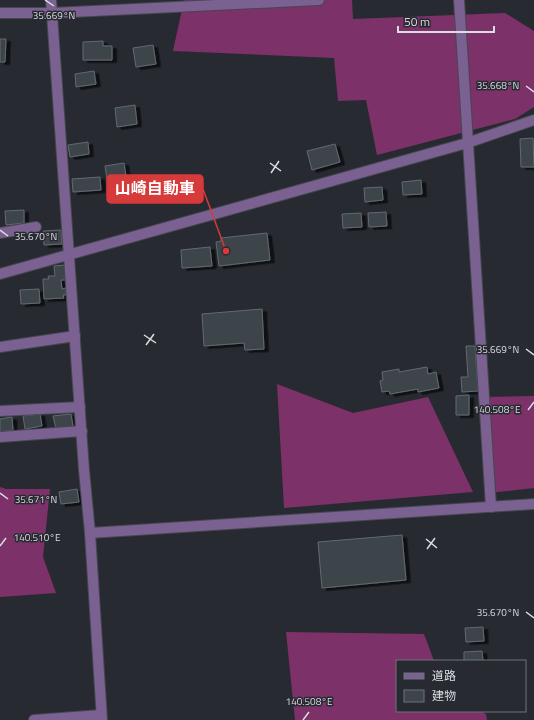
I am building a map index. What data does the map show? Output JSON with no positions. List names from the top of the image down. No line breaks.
{"places":["山崎自動車"],"legend":["道路","建物"],"scale_bar":"50 m","coordinates":["35.669°N","35.668°N","35.670°N","140.508°E","35.671°N","140.510°E"]}
